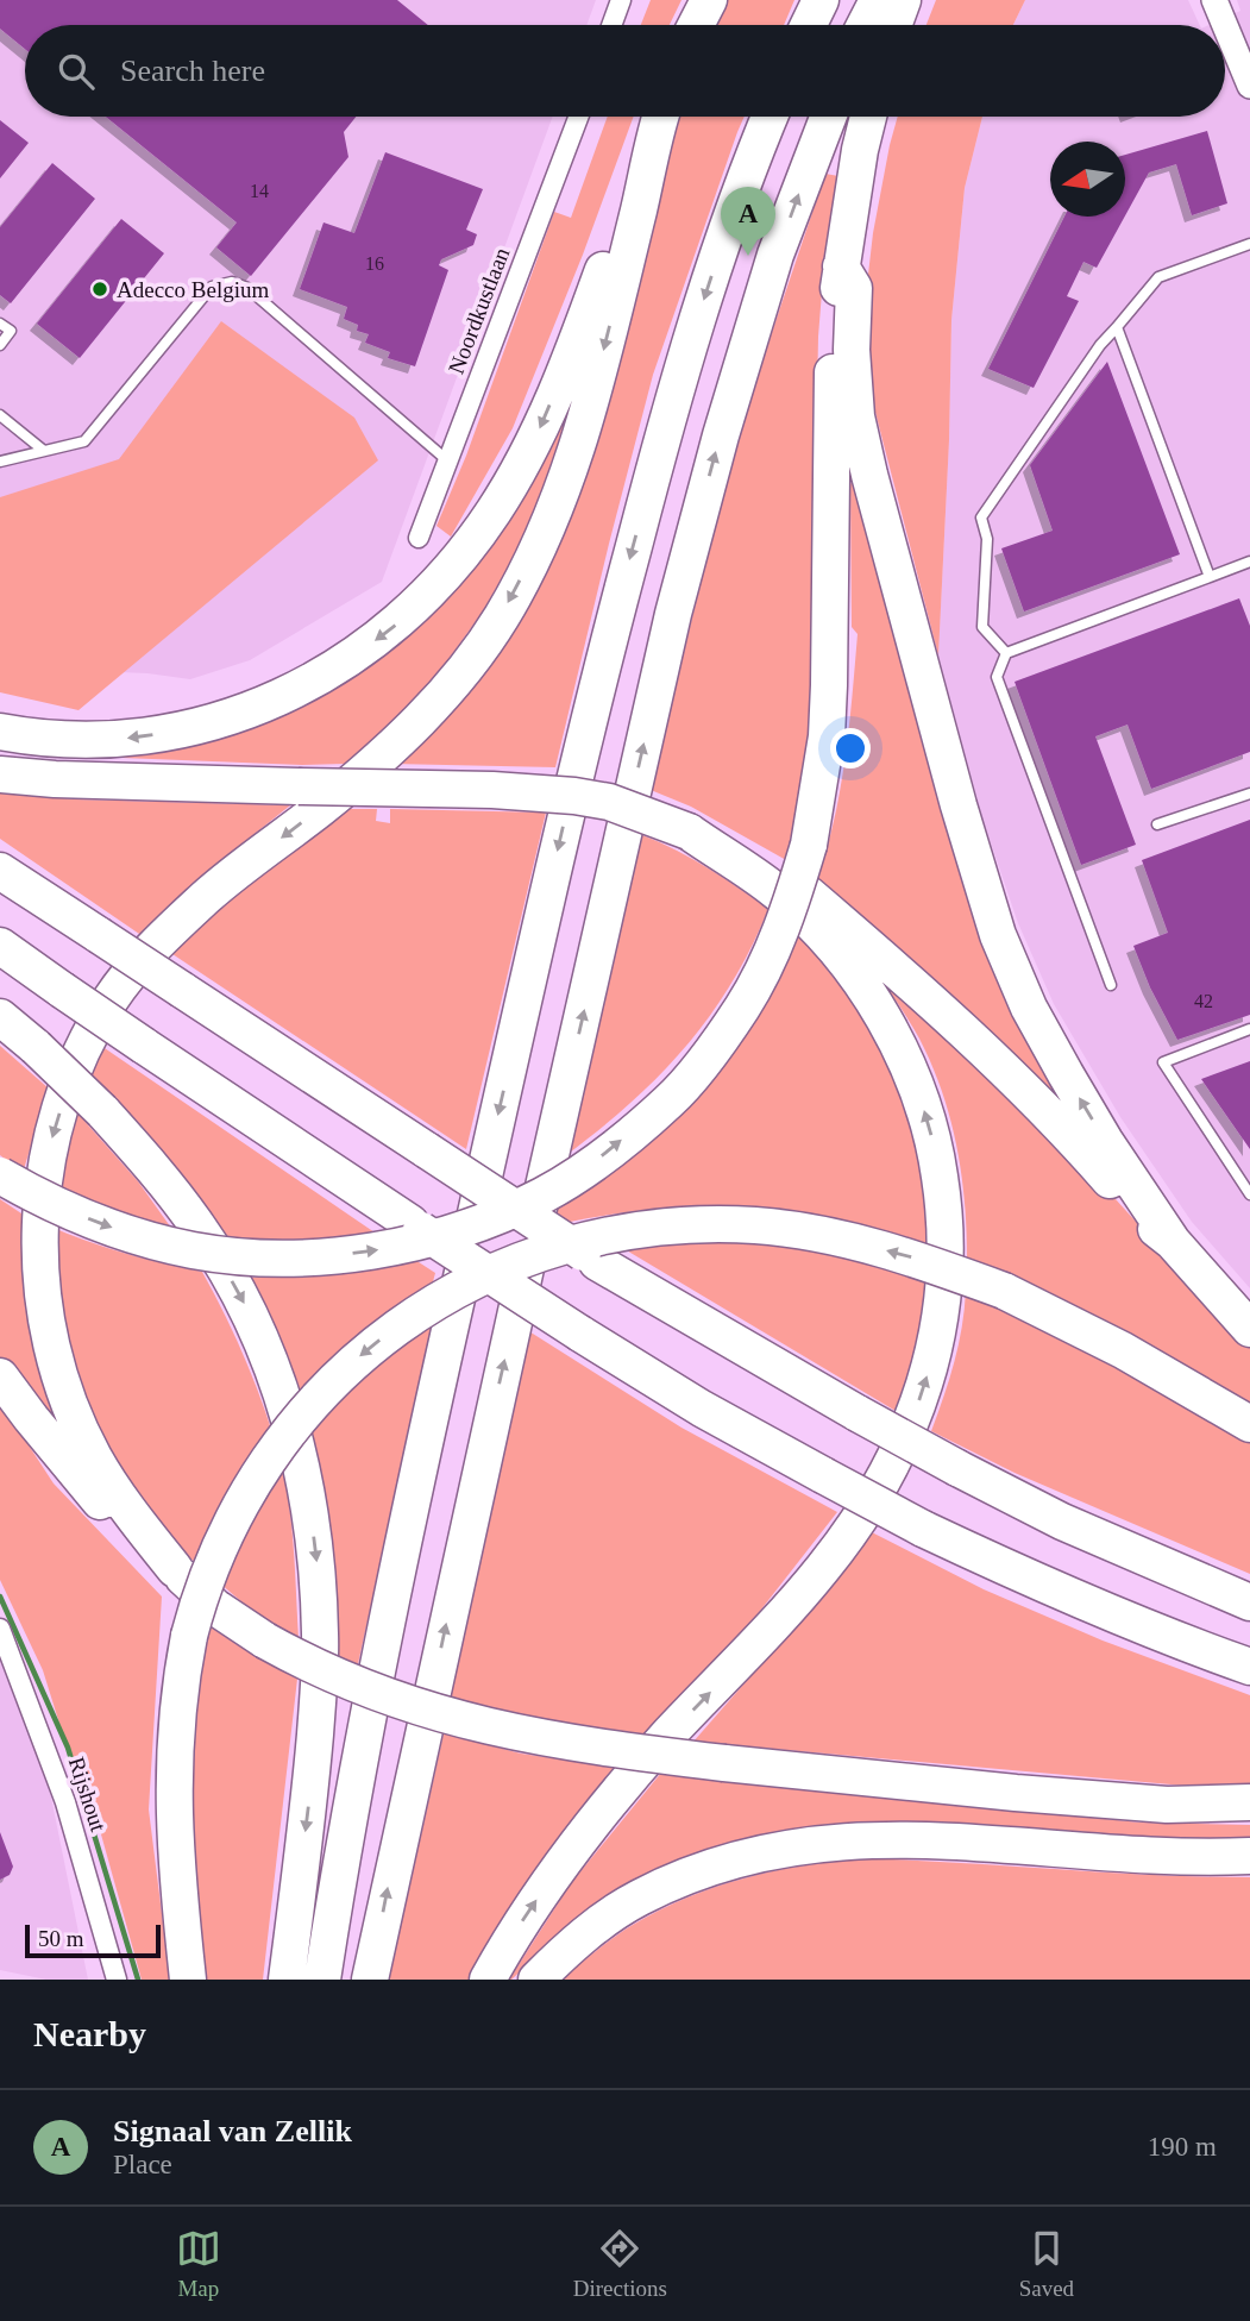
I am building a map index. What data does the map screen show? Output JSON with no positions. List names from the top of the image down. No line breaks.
{"streets":{"street":["Noordkustlaan","Rijshout"]},"places":["Adecco Belgium"],"house_numbers":["14","16","42"],"scale_bar":"50 m","north":"left","page":{"search":"Search here","pins":"A","scale":"50 m","heading":"Nearby","list":[{"mark":"A","name":"Signaal van Zellik","note":"Place","value":"190 m"}],"nav":["Map","Directions","Saved"]}}
